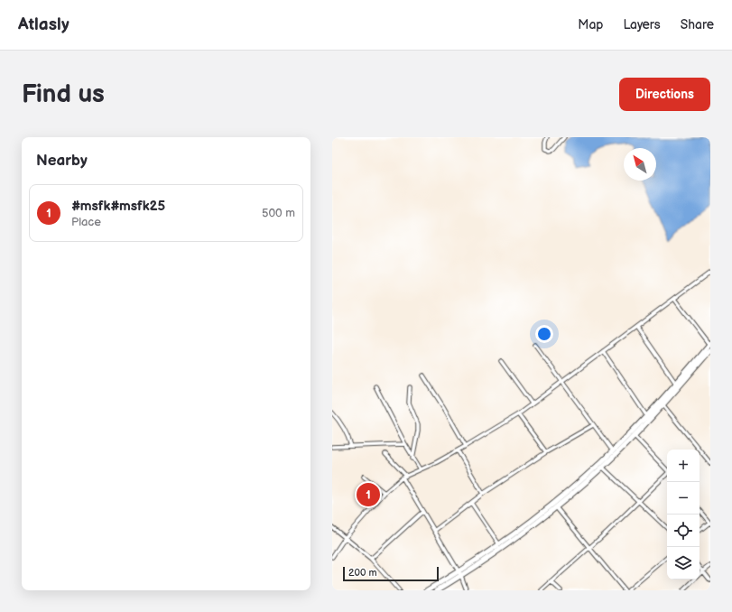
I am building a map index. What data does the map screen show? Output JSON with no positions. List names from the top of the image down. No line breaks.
{"scale_bar":"200 m","north":"top left","page":{"header":"Atlasly","nav":["Map","Layers","Share"],"buttons":"Directions","title":"Find us","heading":"Nearby","list":[{"mark":"1","name":"#msfk#msfk25","note":"Place","value":"500 m"}],"map_buttons":["+","−"],"pins":"1","scale":"200 m"}}
